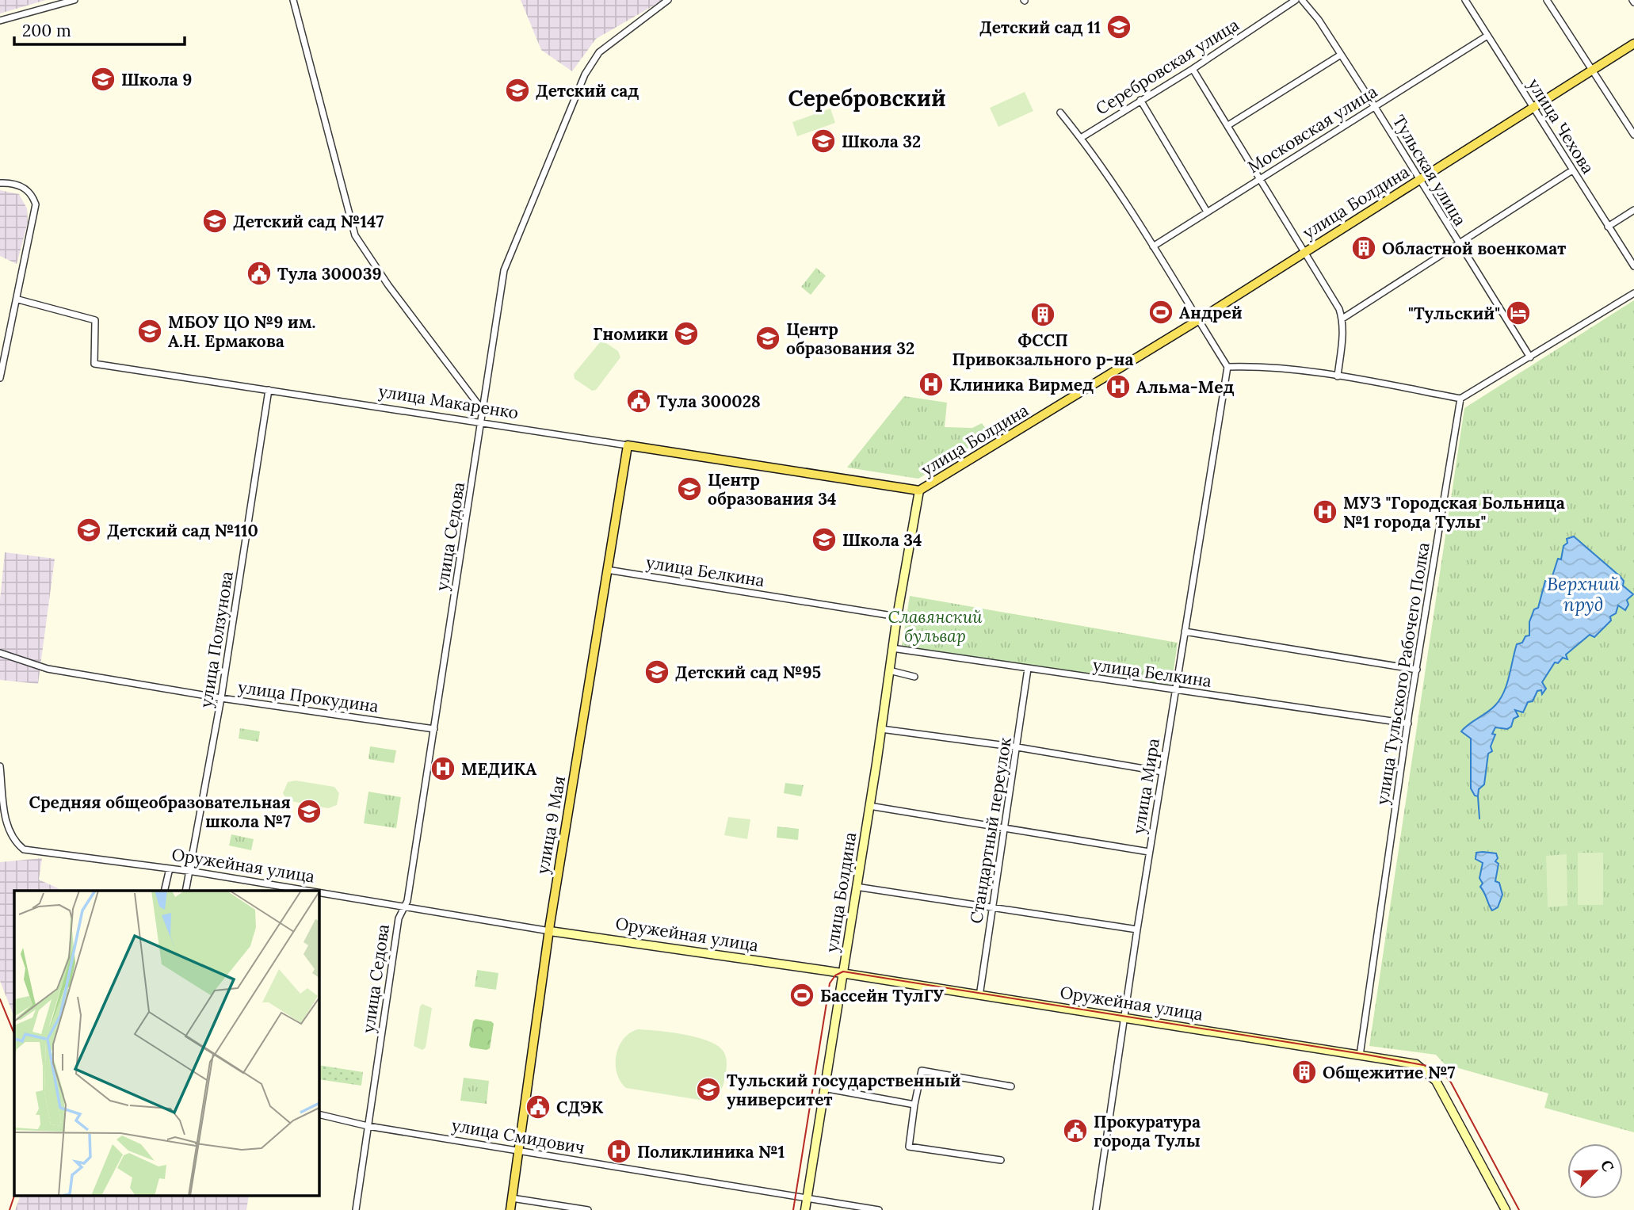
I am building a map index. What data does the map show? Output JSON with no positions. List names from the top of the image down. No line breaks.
{"streets":{"main road":["улица Болдина","улица Макаренко","улица 9 Мая"],"street":["Серебровская улица","улица Чехова","Московская улица","Тульская улица","улица Седова","улица Белкина","улица Ползунова","улица Тульского Рабочего Полка","улица Прокудина","улица Мира","Стандартный переулок","Оружейная улица","улица Смидович"]},"crossings":[["улица Чехова","Московская улица"],["улица Чехова","улица Болдина"],["Московская улица","Тульская улица"],["Тульская улица","улица Болдина"],["улица Болдина","улица Макаренко"],["улица Болдина","улица Белкина"],["улица Болдина","Оружейная улица"],["улица Болдина","улица Смидович"],["улица Макаренко","улица Седова"],["улица Макаренко","улица Ползунова"],["улица Макаренко","улица 9 Мая"],["улица Седова","улица Прокудина"],["улица Седова","Оружейная улица"],["улица Седова","улица Смидович"],["улица Белкина","улица Тульского Рабочего Полка"],["улица Белкина","улица Мира"],["улица Белкина","улица 9 Мая"],["улица Белкина","Стандартный переулок"],["улица Ползунова","улица Прокудина"],["улица Ползунова","Оружейная улица"],["улица Тульского Рабочего Полка","Оружейная улица"],["улица Мира","Оружейная улица"],["улица 9 Мая","Оружейная улица"],["улица 9 Мая","улица Смидович"],["Стандартный переулок","Оружейная улица"]],"districts":["Серебровский"],"water":["Верхний пруд"],"parks":["Славянский бульвар"],"places":{"school or university":["Детский сад 11","Школа 9","Детский сад","Школа 32","Детский сад №147","МБОУ ЦО №9 им. А.Н. Ермакова","Гномики","Центр образования 32","Центр образования 34","Детский сад №110","Школа 34","Детский сад №95","Средняя общеобразовательная школа №7","Тульский государственный университет"],"building":["Областной военкомат","ФССП Привокзального р-на","Общежитие №7"],"public building":["Тула 300039","Тула 300028","СДЭК","Прокуратура города Тулы"],"sports":["Андрей","Бассейн ТулГУ"],"hotel":["\"Тульский\""],"hospital":["Клиника Вирмед","Альма-Мед","МУЗ \"Городская Больница №1 города Тулы\"","МЕДИКА","Поликлиника №1"]},"scale_bar":"200 m","north":"top right"}
